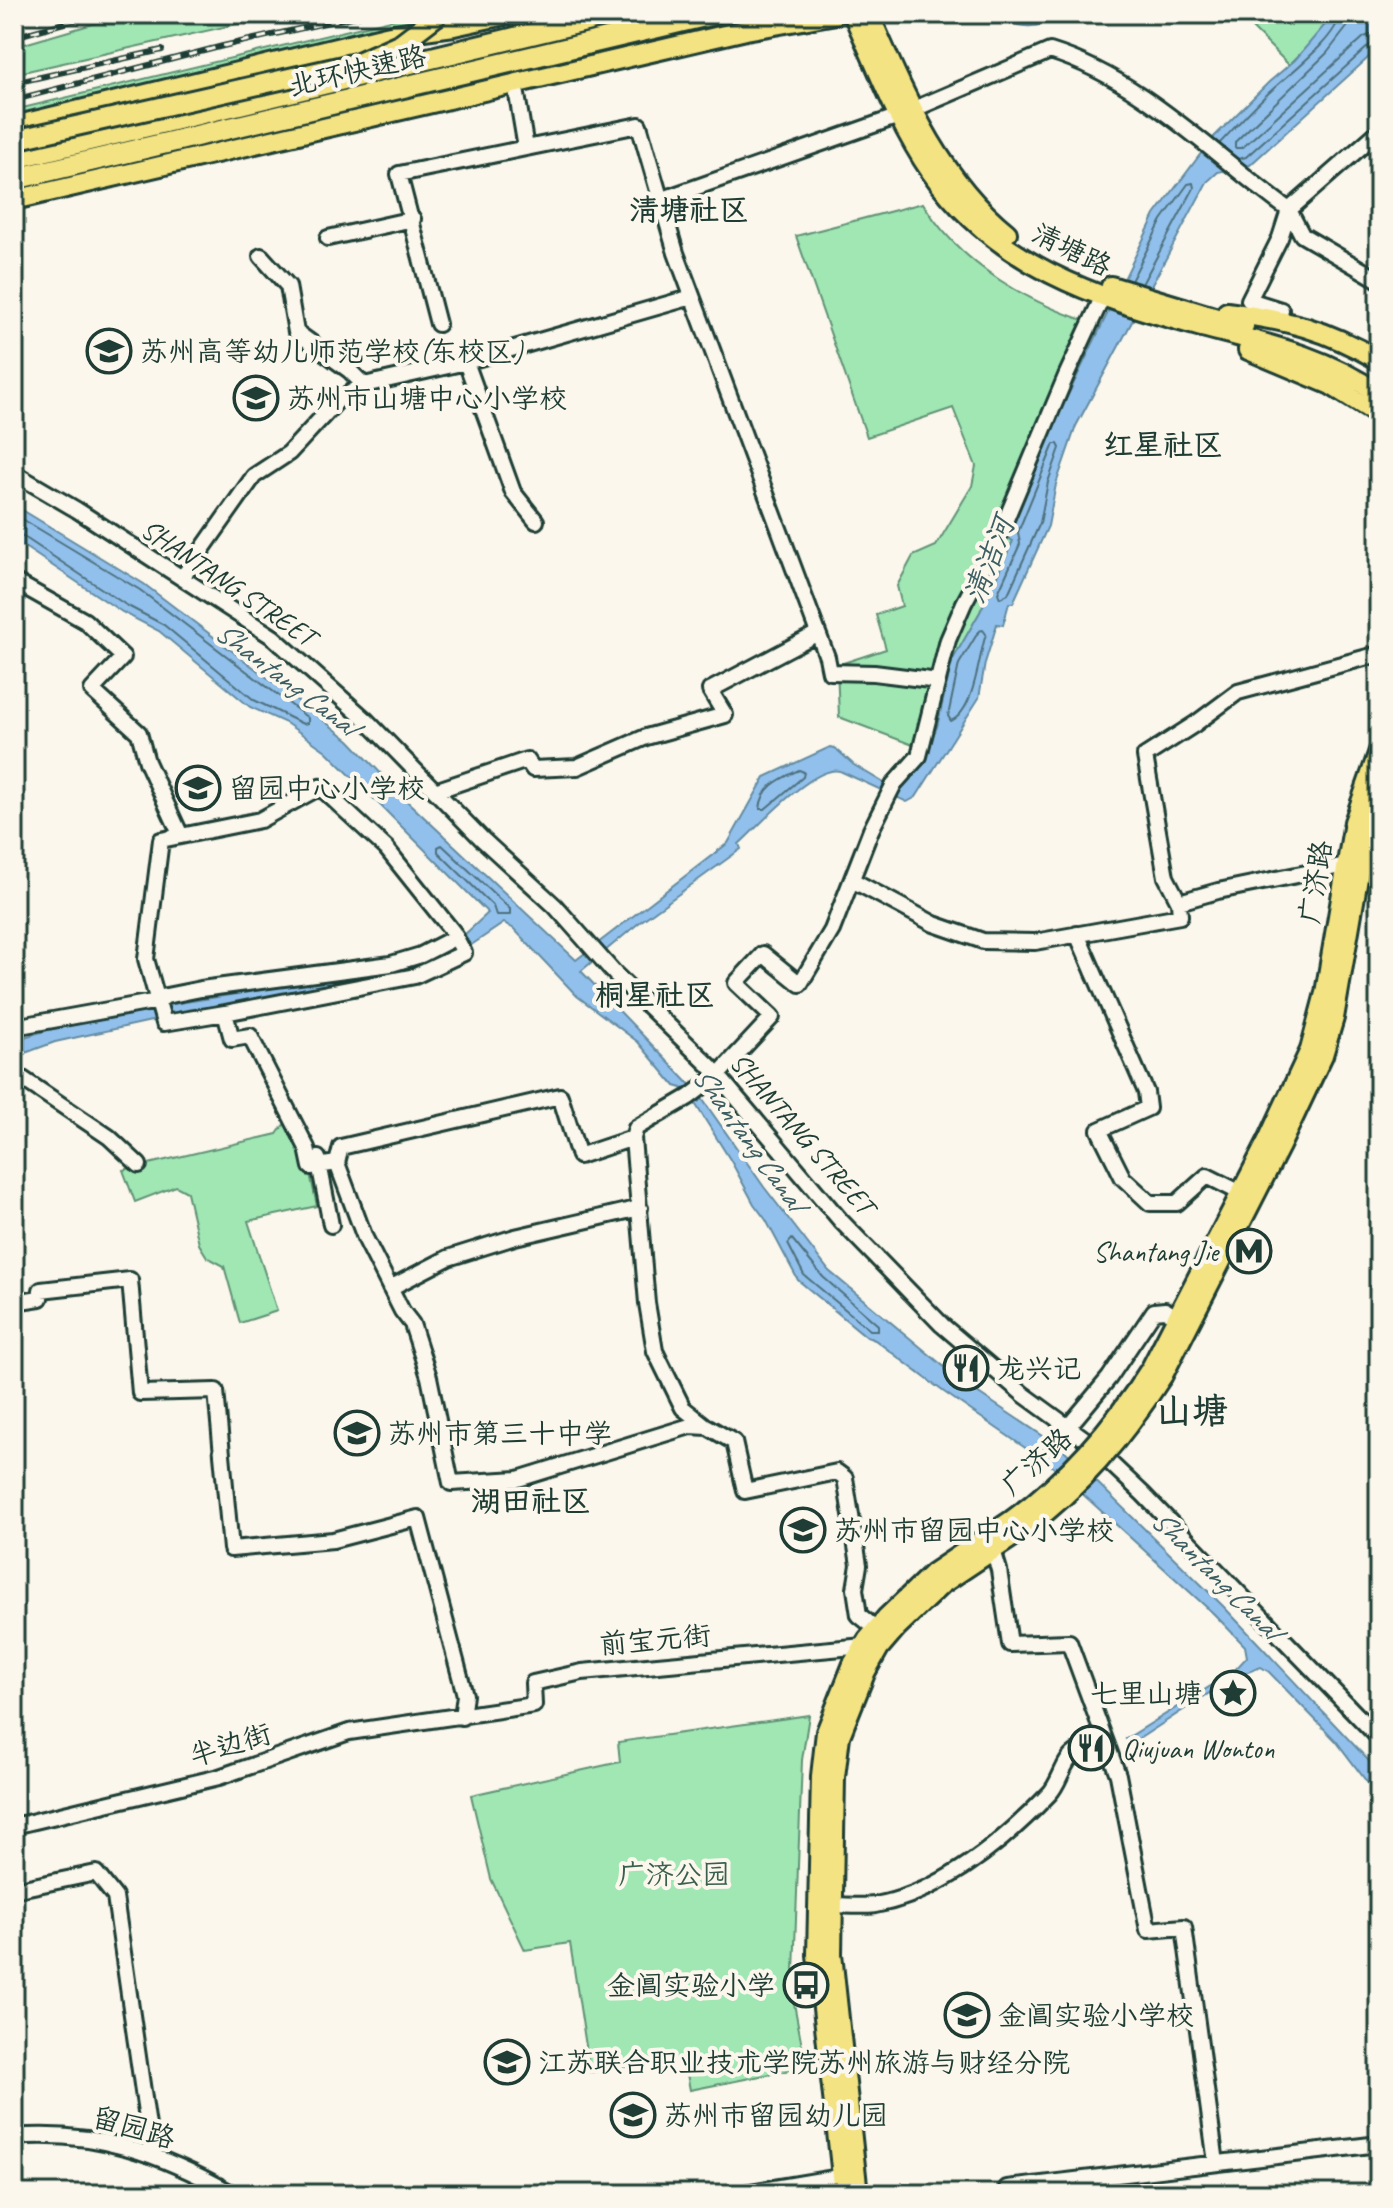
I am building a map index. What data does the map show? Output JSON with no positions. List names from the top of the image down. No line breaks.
{"streets":{"highway":["北环快速路"],"main road":["清塘路","广济路"],"street":["SHANTANG STREET","前宝元街","半边街","留园路"]},"crossings":[["广济路","前宝元街"],["前宝元街","半边街"]],"districts":["清塘社区","红星社区","桐星社区","山塘","湖田社区"],"water":["清洁河","Shantang Canal"],"parks":["广济公园"],"places":{"school or university":["苏州高等幼儿师范学校(东校区)","苏州市山塘中心小学校","留园中心小学校","苏州市第三十中学","苏州市留园中心小学校","金阊实验小学校","江苏联合职业技术学院苏州旅游与财经分院","苏州市留园幼儿园"],"metro station":["Shantang Jie"],"restaurant":["龙兴记","Qiujuan Wonton"],"place":["七里山塘"],"bus stop":["金阊实验小学"]}}
